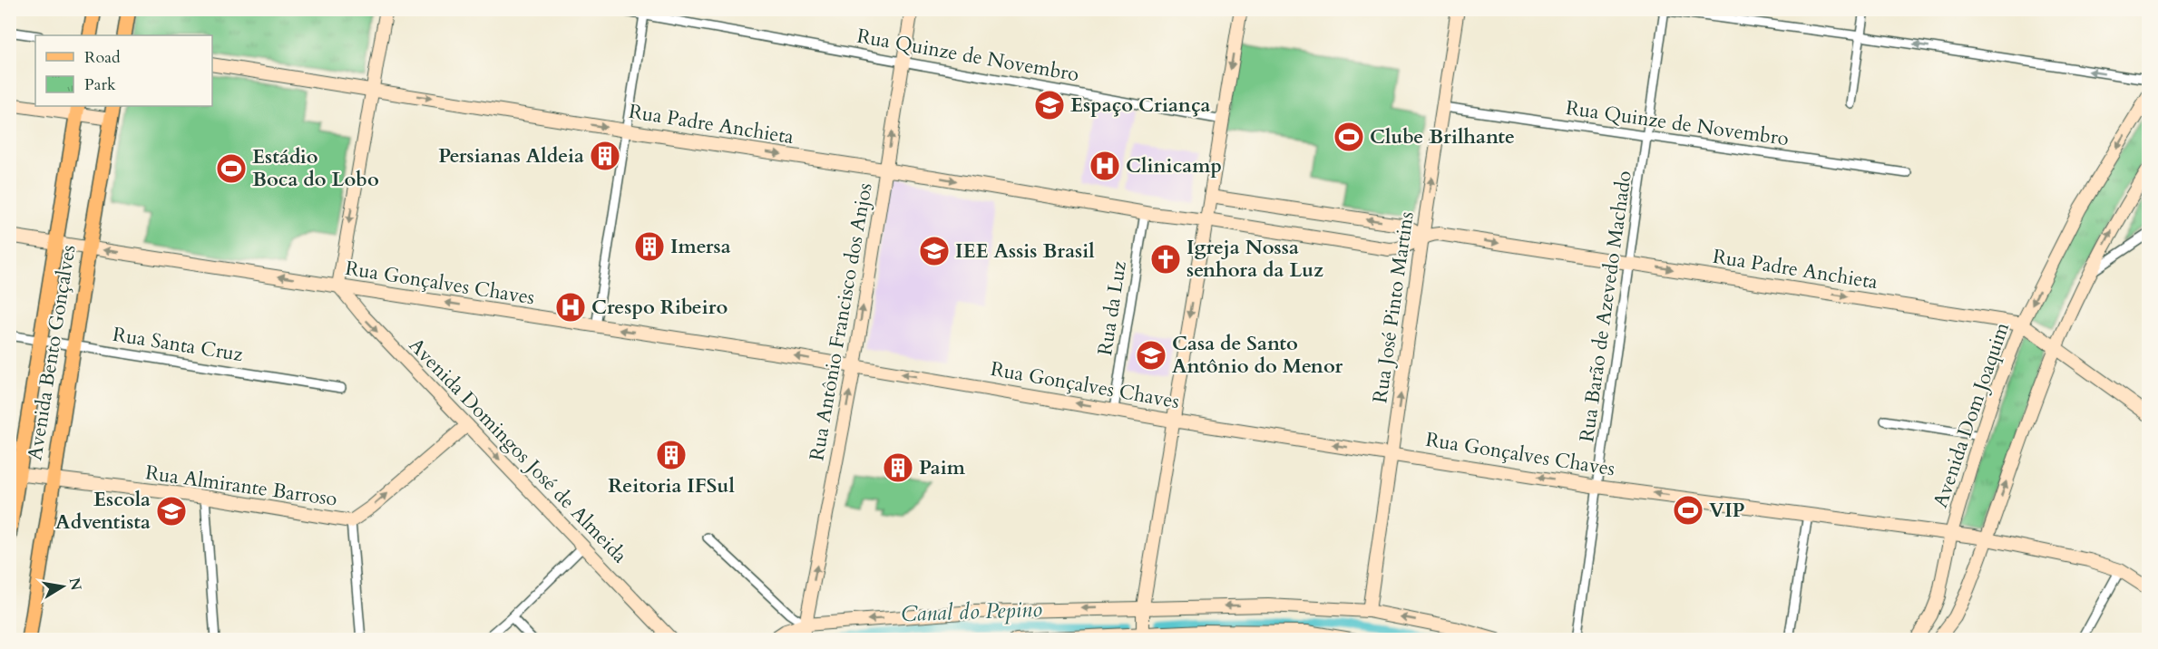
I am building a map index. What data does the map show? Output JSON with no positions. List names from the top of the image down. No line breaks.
{"streets":{"main road":["Avenida Bento Gonçalves"],"street":["Rua Quinze de Novembro","Rua Padre Anchieta","Rua Gonçalves Chaves","Rua Barão de Azevedo Machado","Rua José Pinto Martins","Rua da Luz","Rua Antônio Francisco dos Anjos","Rua Santa Cruz","Avenida Dom Joaquim","Avenida Domingos José de Almeida","Rua Almirante Barroso"]},"crossings":[["Rua Quinze de Novembro","Rua Barão de Azevedo Machado"],["Rua Quinze de Novembro","Rua José Pinto Martins"],["Rua Quinze de Novembro","Rua Antônio Francisco dos Anjos"],["Rua Padre Anchieta","Rua Barão de Azevedo Machado"],["Rua Padre Anchieta","Rua José Pinto Martins"],["Rua Padre Anchieta","Rua da Luz"],["Rua Padre Anchieta","Rua Antônio Francisco dos Anjos"],["Rua Padre Anchieta","Avenida Dom Joaquim"],["Rua Gonçalves Chaves","Rua Barão de Azevedo Machado"],["Rua Gonçalves Chaves","Rua José Pinto Martins"],["Rua Gonçalves Chaves","Rua da Luz"],["Rua Gonçalves Chaves","Rua Antônio Francisco dos Anjos"],["Rua Gonçalves Chaves","Avenida Bento Gonçalves"],["Rua Gonçalves Chaves","Avenida Dom Joaquim"],["Rua Gonçalves Chaves","Avenida Domingos José de Almeida"],["Rua Santa Cruz","Avenida Bento Gonçalves"],["Avenida Bento Gonçalves","Rua Almirante Barroso"],["Avenida Domingos José de Almeida","Rua Almirante Barroso"]],"one_way":["Rua Padre Anchieta","Rua Gonçalves Chaves","Rua José Pinto Martins","Rua Antônio Francisco dos Anjos","Avenida Domingos José de Almeida"],"water":["Canal do Pepino"],"places":{"school or university":["Espaço Criança","IEE Assis Brasil","Casa de Santo Antônio do Menor","Escola Adventista"],"sports":["Clube Brilhante","Estádio Boca do Lobo","VIP"],"building":["Persianas Aldeia","Imersa","Reitoria IFSul","Paim"],"hospital":["Clinicamp","Crespo Ribeiro"],"church":["Igreja Nossa senhora da Luz"]},"legend":["Road","Park"],"north":"right"}
